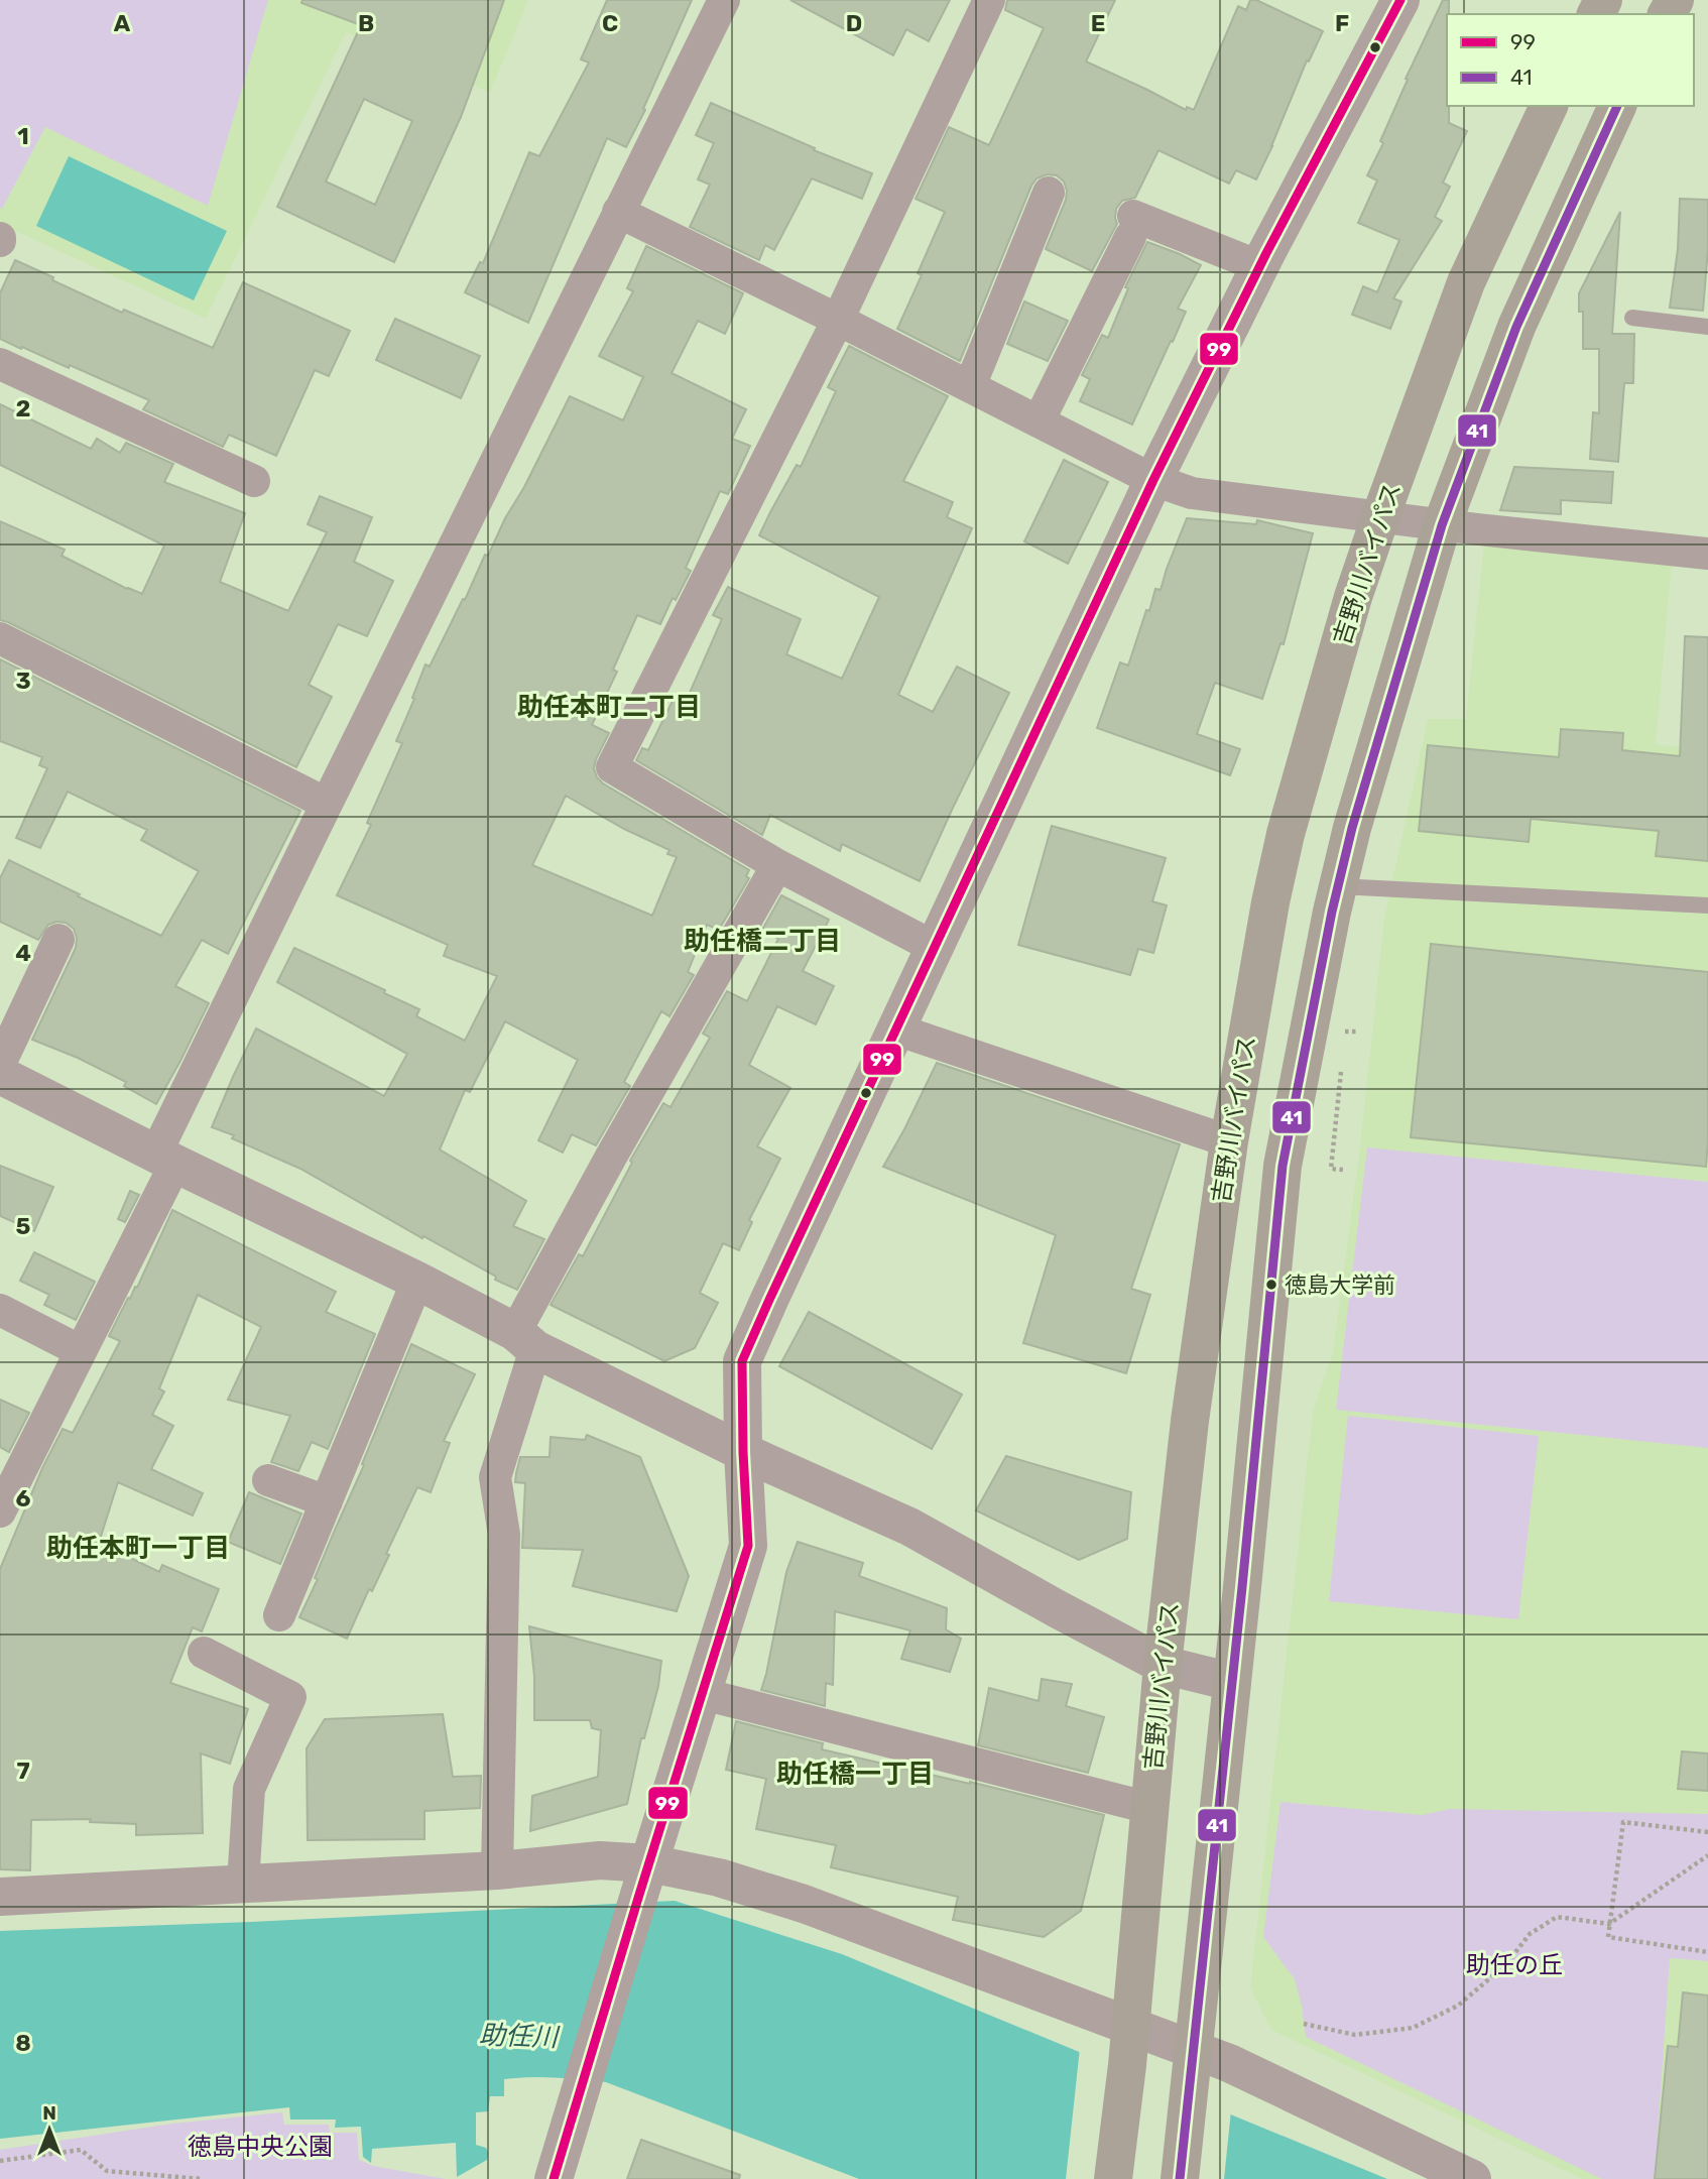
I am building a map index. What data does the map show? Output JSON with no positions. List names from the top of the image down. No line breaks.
{"streets":{"highway":["吉野川バイパス"]},"districts":["助任本町二丁目","助任橋二丁目","助任本町一丁目","助任橋一丁目"],"water":["助任川"],"parks":["助任の丘","徳島中央公園"],"places":["徳島大学前"],"lines":["transit line 99","transit line 41"],"legend":["99","41"],"north":"top","grid":{"columns":["A","B","C","D","E","F"],"rows":["1","2","3","4","5","6","7","8"]}}
